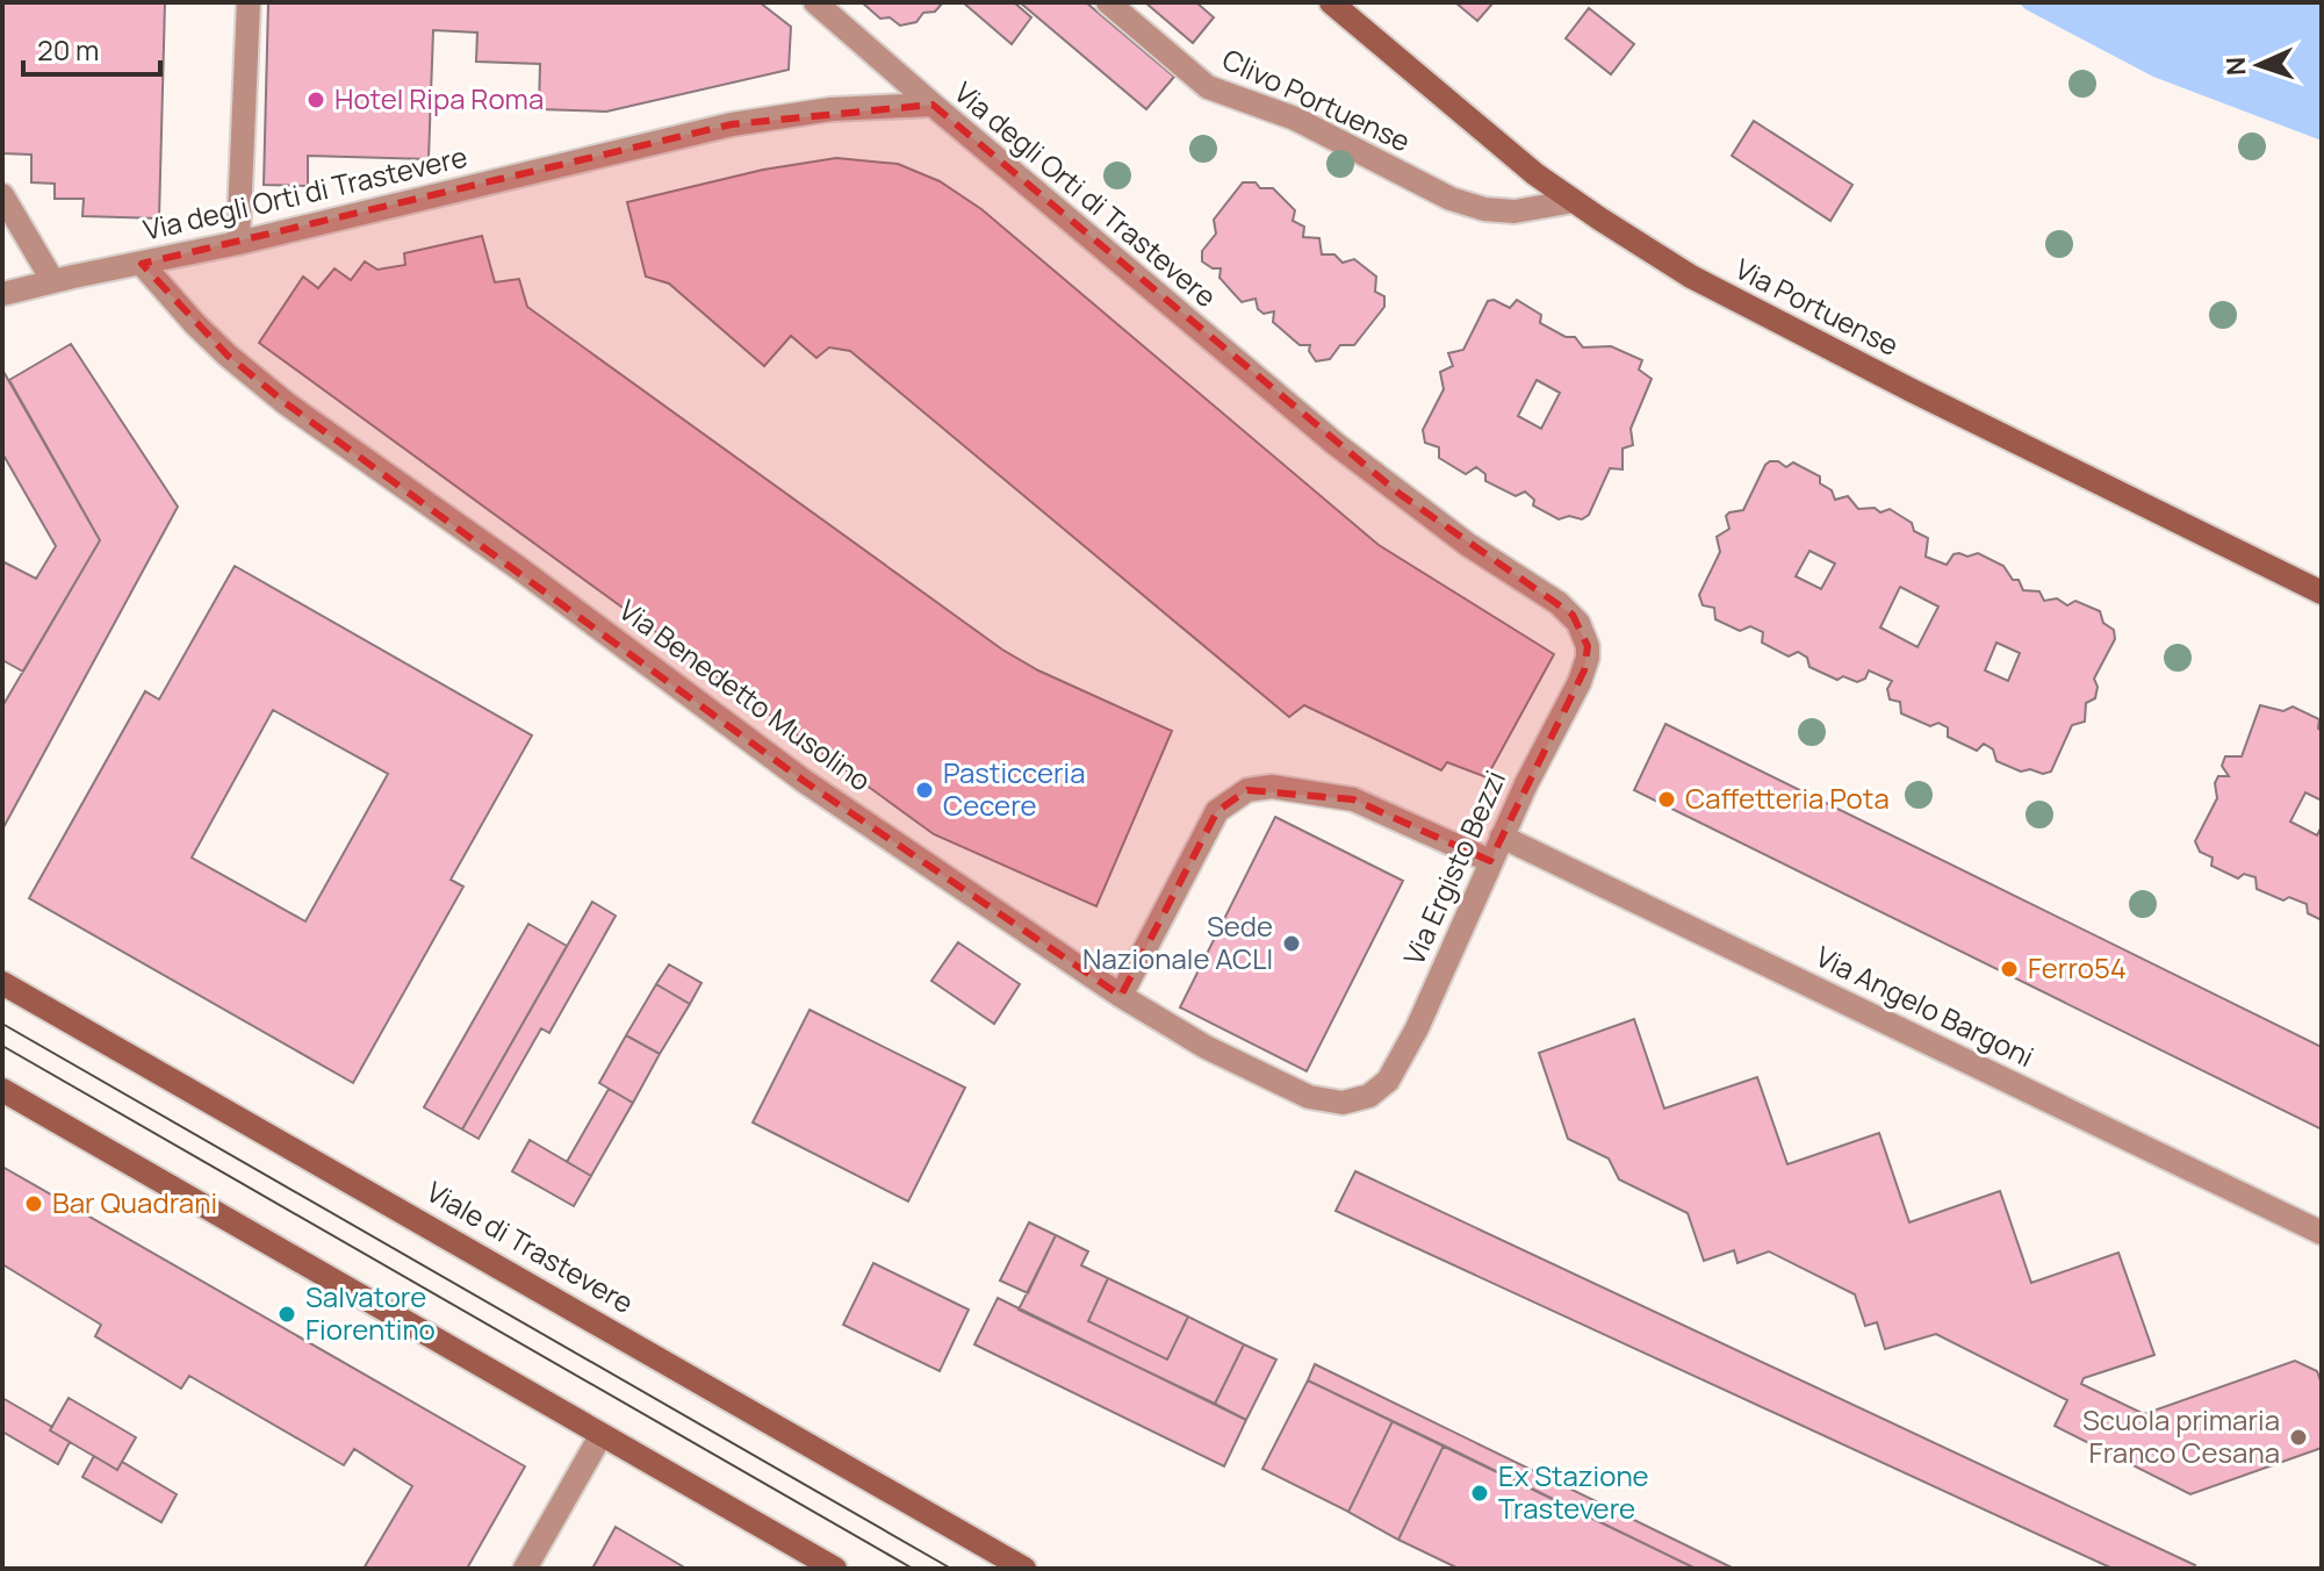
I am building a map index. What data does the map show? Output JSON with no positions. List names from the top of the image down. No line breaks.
{"streets":{"main road":["Via Portuense","Viale di Trastevere"],"street":["Clivo Portuense","Via degli Orti di Trastevere","Via Benedetto Musolino","Via Ergisto Bezzi","Via Angelo Bargoni"]},"crossings":[["Clivo Portuense","Via Portuense"],["Via degli Orti di Trastevere","Via Benedetto Musolino"],["Via degli Orti di Trastevere","Via Ergisto Bezzi"],["Via Benedetto Musolino","Via Ergisto Bezzi"],["Via Ergisto Bezzi","Via Angelo Bargoni"]],"places":["Hotel Ripa Roma","Pasticceria Cecere","Caffetteria Pota","Sede Nazionale ACLI","Ferro54","Bar Quadrani","Salvatore Fiorentino","Scuola primaria Franco Cesana","Ex Stazione Trastevere"],"scale_bar":"20 m","north":"left"}
